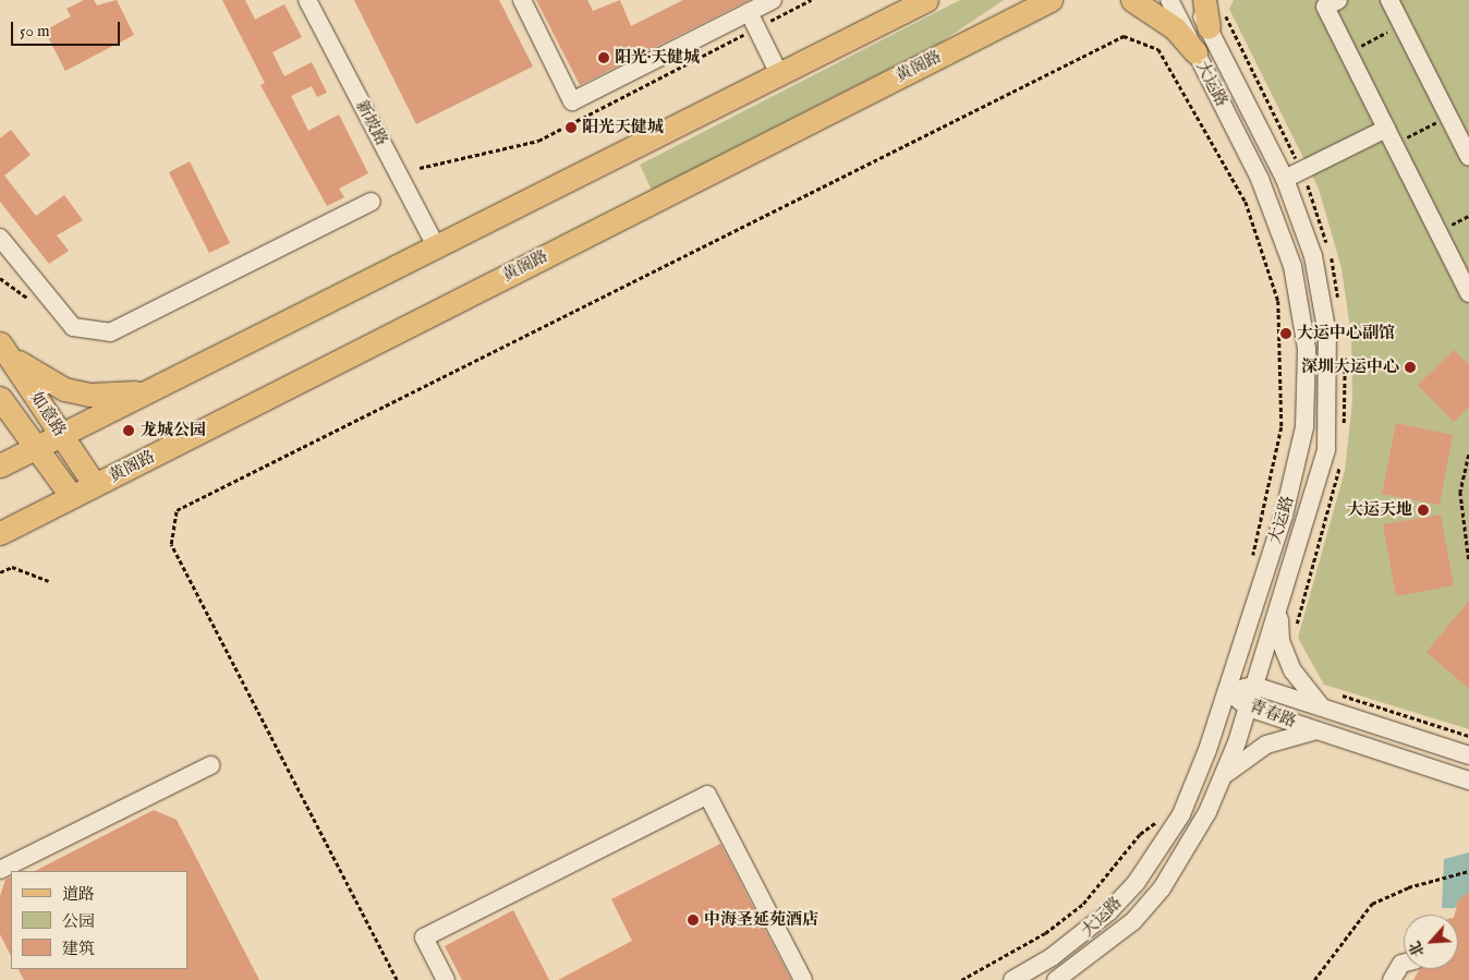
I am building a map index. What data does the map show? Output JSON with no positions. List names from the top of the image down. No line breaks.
{"streets":{"main road":["黄阁路","如意路"],"street":["大运路","新坡路","青春路"]},"crossings":[["黄阁路","如意路"],["大运路","青春路"]],"places":["阳光·天健城","阳光天健城","大运中心副馆","深圳大运中心","龙城公园","大运天地","中海圣延苑酒店"],"legend":["道路","公园","建筑"],"scale_bar":"50 m","north":"bottom left"}
